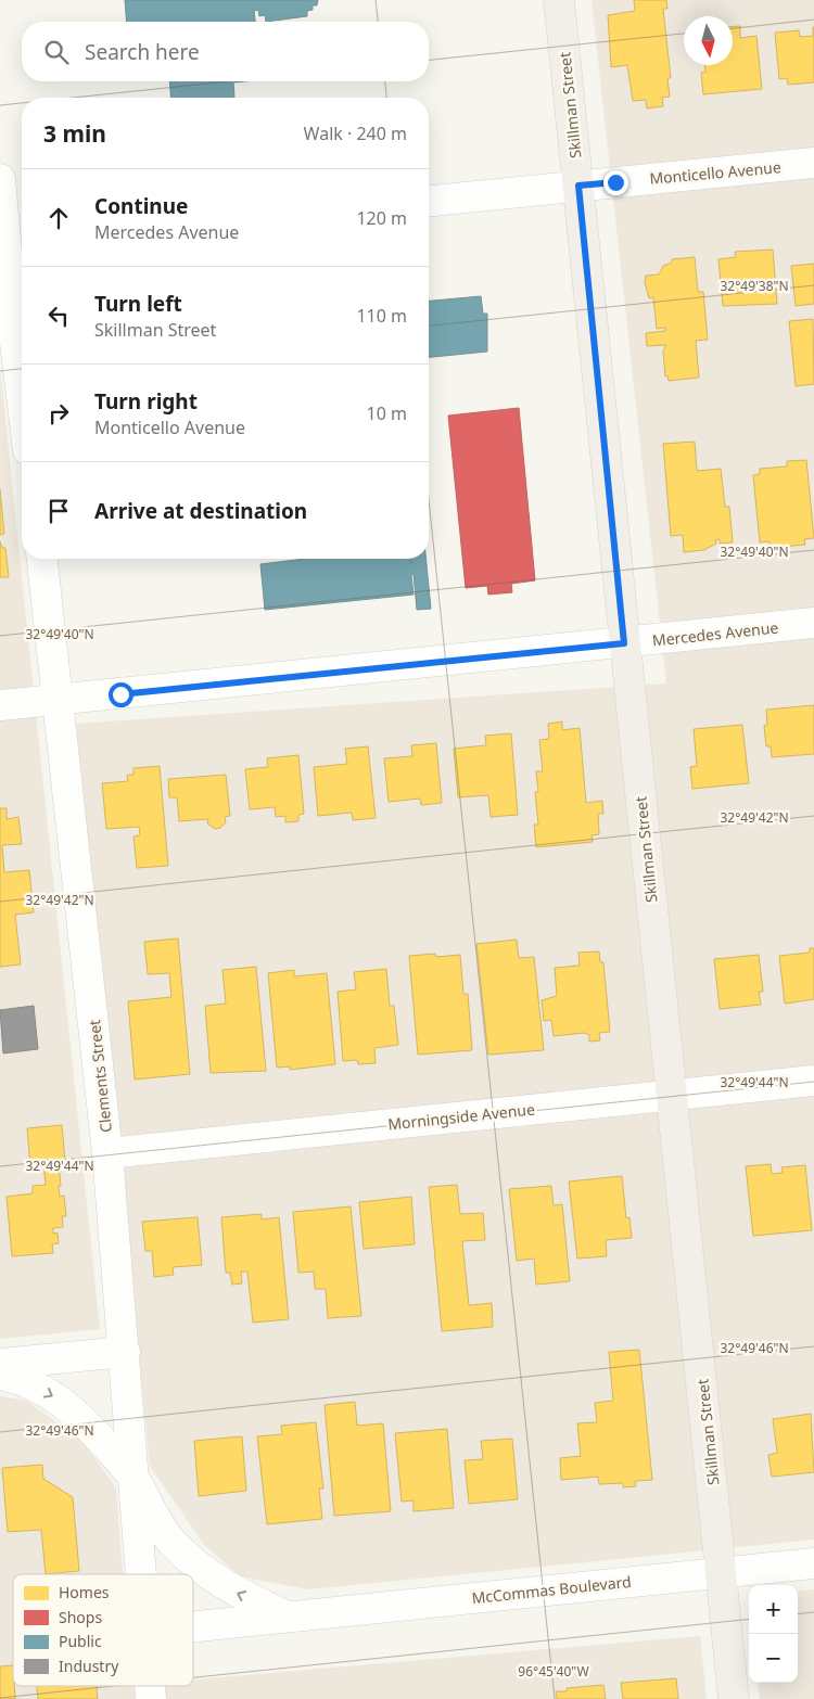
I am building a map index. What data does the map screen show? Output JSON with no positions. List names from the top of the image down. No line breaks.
{"streets":{"main road":["Skillman Street"],"street":["Monticello Avenue","Mercedes Avenue","Clements Street","Morningside Avenue","McCommas Boulevard"]},"crossings":[["Skillman Street","Monticello Avenue"],["Skillman Street","Mercedes Avenue"],["Skillman Street","Morningside Avenue"],["Skillman Street","McCommas Boulevard"],["Mercedes Avenue","Clements Street"],["Clements Street","Morningside Avenue"],["Clements Street","McCommas Boulevard"]],"legend":["Homes","Shops","Public","Industry"],"north":"bottom","page":{"search":"Search here","heading":["3 min","Walk · 240 m"],"list":[["Continue","Mercedes Avenue","120 m"],["Turn left","Skillman Street","110 m"],["Turn right","Monticello Avenue","10 m"],"Arrive at destination"],"map_buttons":["+","−"]},"coordinates":["32°49'38\"N","32°49'40\"N","32°49'42\"N","32°49'44\"N","32°49'46\"N","96°45'40\"W"]}
